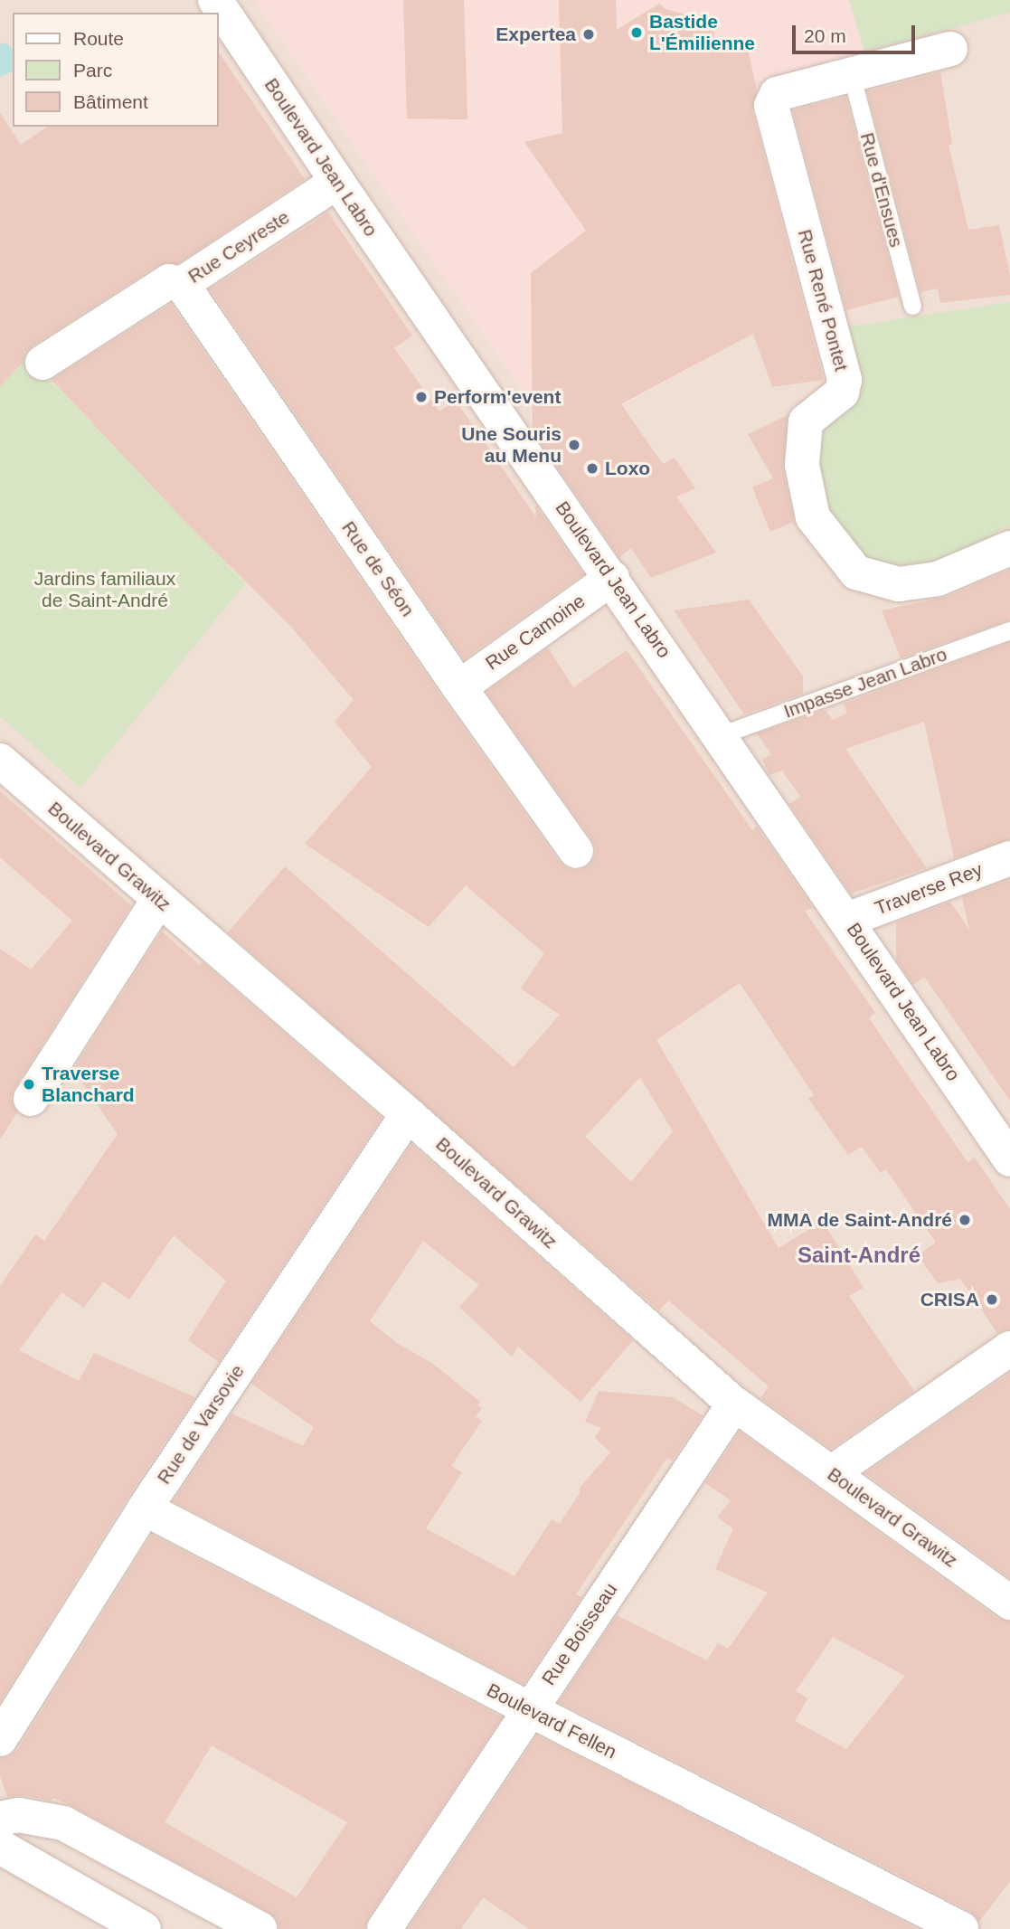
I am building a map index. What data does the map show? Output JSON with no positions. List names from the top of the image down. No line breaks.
{"streets":{"street":["Boulevard Jean Labro","Rue Ceyreste","Rue René Pontet","Rue de Séon","Rue Camoine","Boulevard Grawitz","Traverse Rey","Rue de Varsovie","Rue Boisseau","Boulevard Fellen"],"lane":["Rue d'Ensues","Impasse Jean Labro"]},"crossings":[["Boulevard Jean Labro","Rue Ceyreste"],["Boulevard Jean Labro","Rue Camoine"],["Boulevard Jean Labro","Impasse Jean Labro"],["Boulevard Jean Labro","Traverse Rey"],["Rue d'Ensues","Rue René Pontet"],["Rue Ceyreste","Rue de Séon"],["Rue de Séon","Rue Camoine"],["Boulevard Grawitz","Rue de Varsovie"],["Boulevard Grawitz","Rue Boisseau"],["Rue de Varsovie","Boulevard Fellen"],["Rue Boisseau","Boulevard Fellen"]],"districts":["Saint-André"],"parks":["Jardins familiaux de Saint-André"],"places":["Bastide L'Émilienne","Expertea","Perform'event","Une Souris au Menu","Loxo","Traverse Blanchard","MMA de Saint-André","CRISA"],"legend":["Route","Parc","Bâtiment"],"scale_bar":"20 m"}
